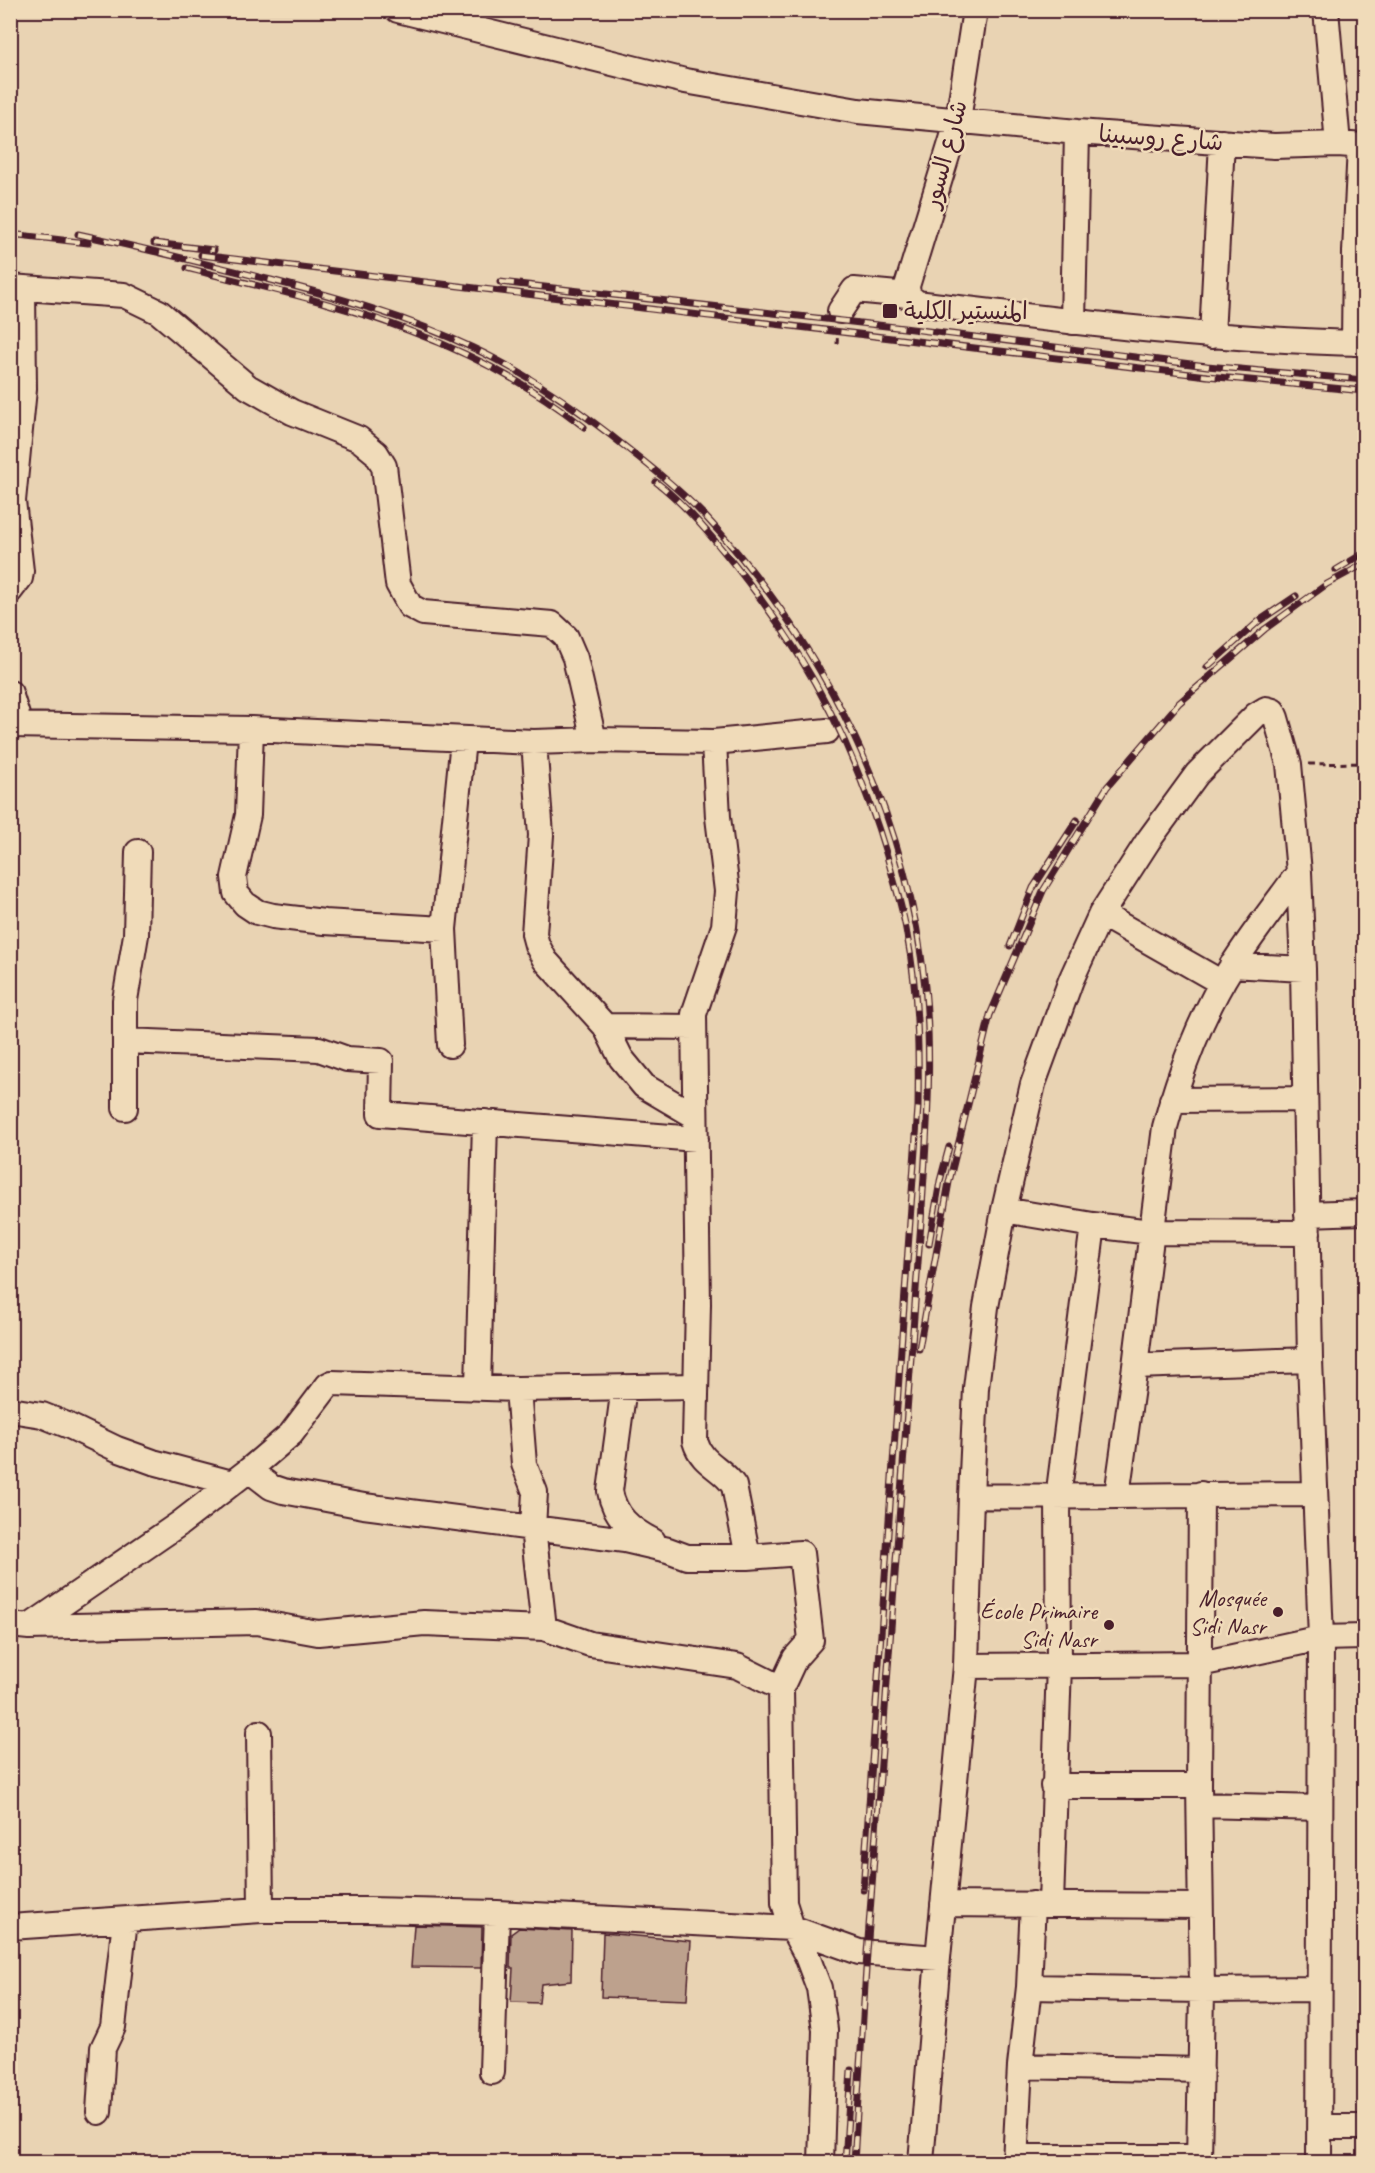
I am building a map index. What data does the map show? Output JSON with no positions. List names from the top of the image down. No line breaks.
{"streets":{"street":["شارع روسبينا","شارع السور"]},"crossings":[["شارع روسبينا","شارع السور"]],"places":{"transit":["المنستير الكلية"],"other":["Mosquée Sidi Nasr","École Primaire Sidi Nasr"]}}
